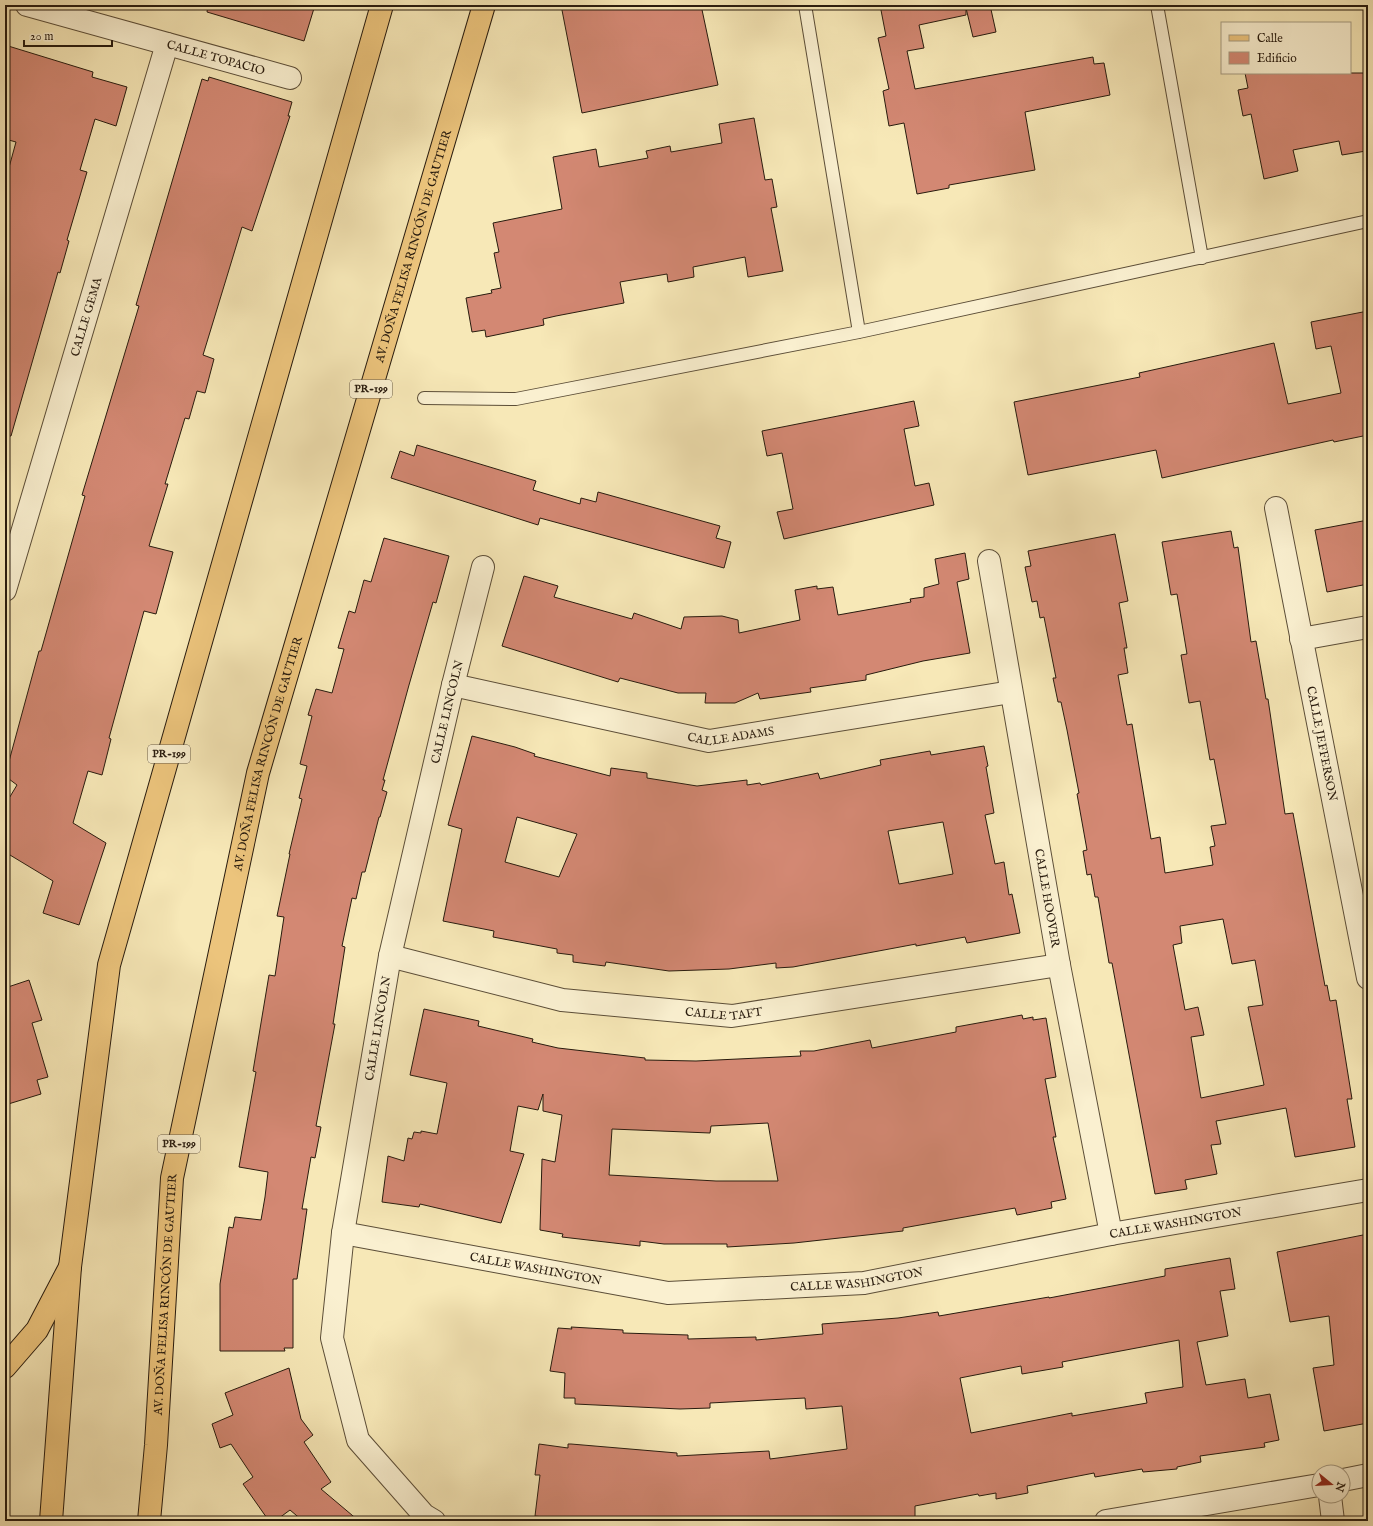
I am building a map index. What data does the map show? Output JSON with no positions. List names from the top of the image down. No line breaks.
{"streets":{"main road":["AV. DOÑA FELISA RINCÓN DE GAUTIER","PR-199"],"street":["CALLE TOPACIO","CALLE GEMA","CALLE LINCOLN","CALLE ADAMS","CALLE JEFFERSON","CALLE HOOVER","CALLE TAFT","CALLE WASHINGTON"]},"crossings":[["CALLE TOPACIO","CALLE GEMA"],["CALLE LINCOLN","CALLE ADAMS"],["CALLE LINCOLN","CALLE TAFT"],["CALLE LINCOLN","CALLE WASHINGTON"],["CALLE ADAMS","CALLE HOOVER"],["CALLE HOOVER","CALLE TAFT"],["CALLE HOOVER","CALLE WASHINGTON"]],"legend":["Calle","Edificio"],"scale_bar":"20 m","north":"right"}
